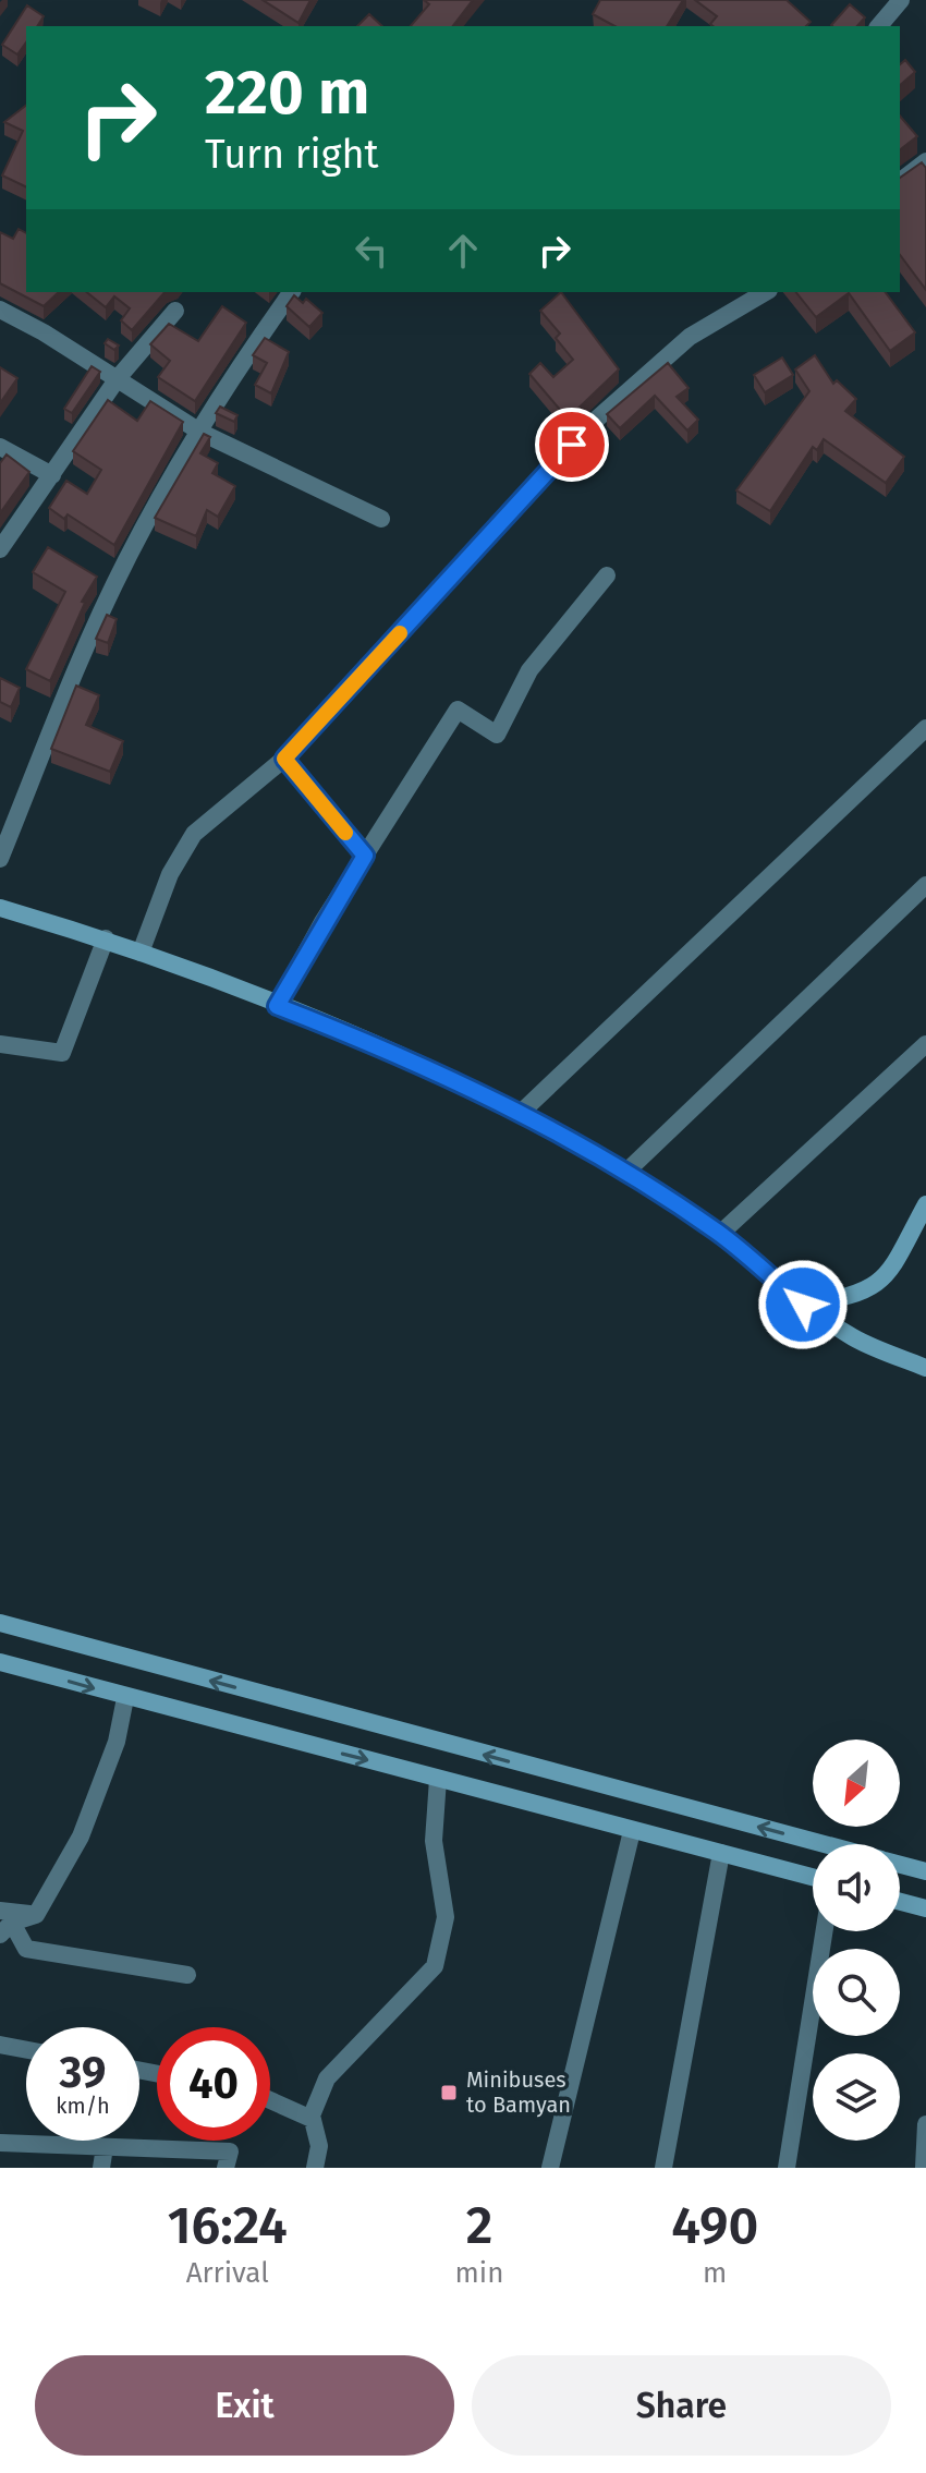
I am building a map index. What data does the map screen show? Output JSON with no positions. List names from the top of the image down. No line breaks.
{"places":{"transit":["Minibuses to Bamyan"]},"north":"bottom left","page":{"turn":["220 m","Turn right"],"speed":"39 km/h","limit":"40","eta":["16:24","Arrival","2","min","490","m"],"buttons":["Exit","Share"]}}
